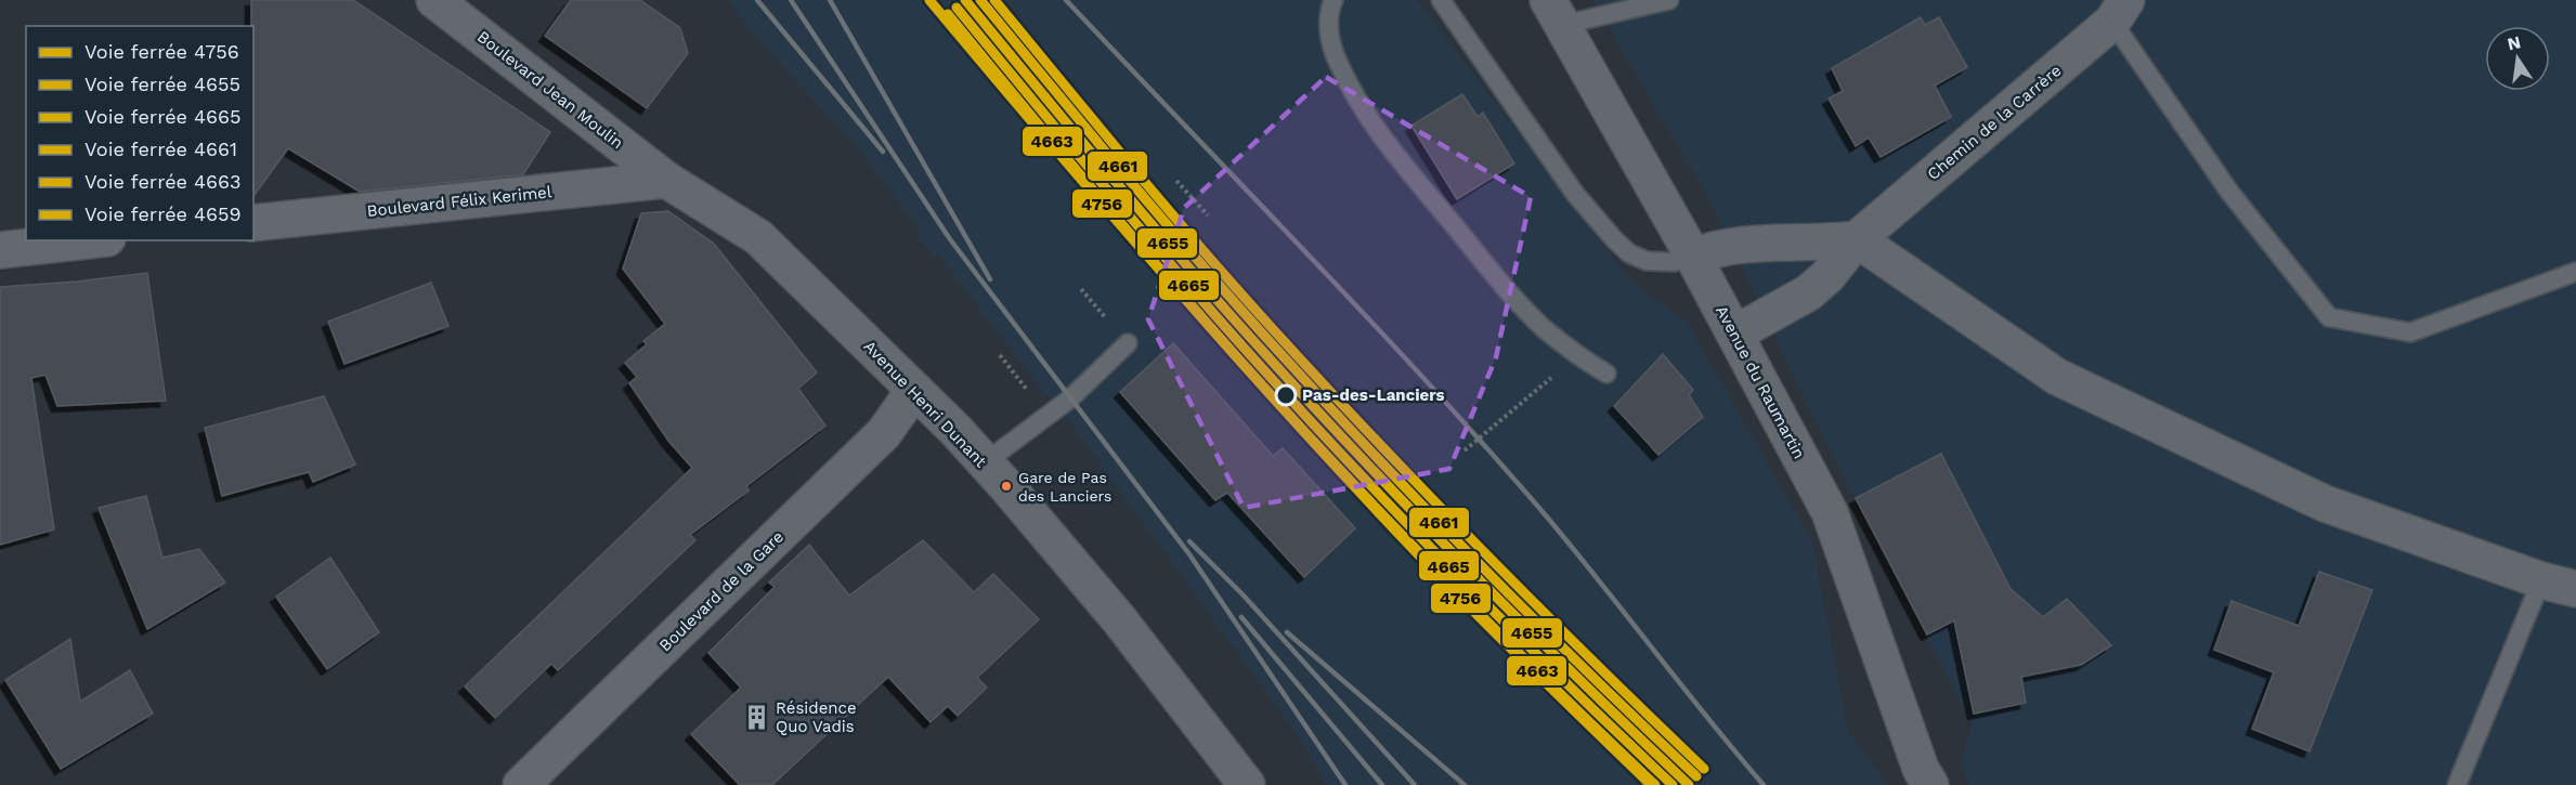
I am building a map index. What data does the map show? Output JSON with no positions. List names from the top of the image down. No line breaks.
{"streets":{"street":["Boulevard Jean Moulin","Chemin de la Carrère","Boulevard Félix Kerimel","Avenue du Raumartin","Avenue Henri Dunant","Boulevard de la Gare"]},"crossings":[["Boulevard Jean Moulin","Boulevard Félix Kerimel"],["Boulevard Jean Moulin","Avenue Henri Dunant"],["Chemin de la Carrère","Avenue du Raumartin"],["Boulevard Félix Kerimel","Avenue Henri Dunant"],["Avenue Henri Dunant","Boulevard de la Gare"]],"places":{"other":["Pas-des-Lanciers","Gare de Pas des Lanciers"],"building":["Résidence Quo Vadis"]},"lines":["rail line 4756","rail line 4655","rail line 4661","rail line 4659","rail line 4665","rail line 4663"],"legend":["Voie ferrée 4756","Voie ferrée 4655","Voie ferrée 4665","Voie ferrée 4661","Voie ferrée 4663","Voie ferrée 4659"],"north":"top"}
